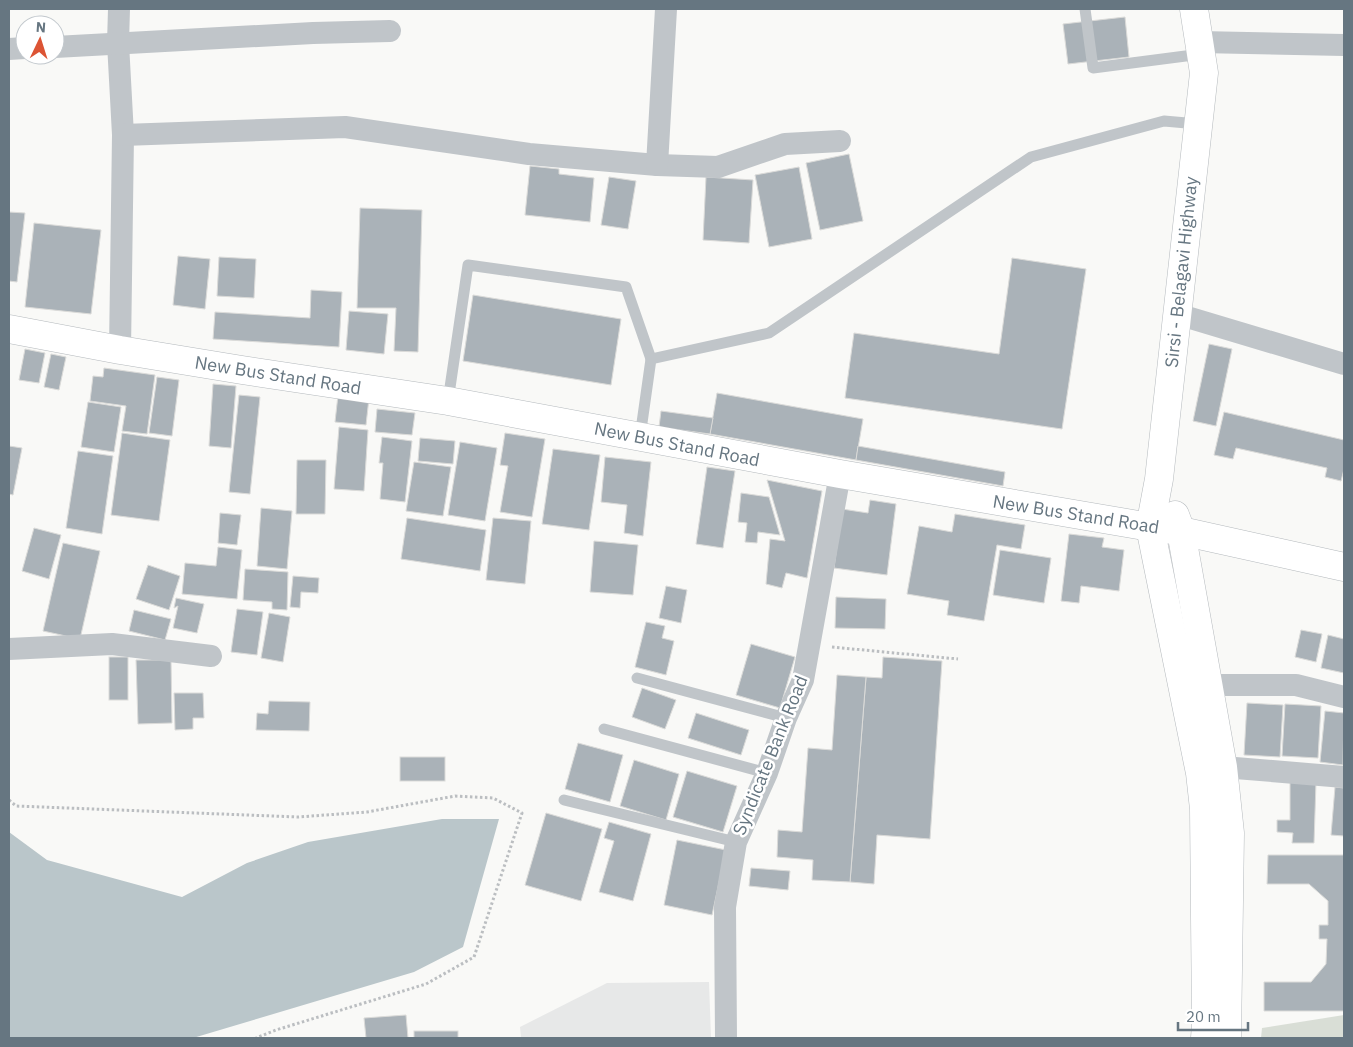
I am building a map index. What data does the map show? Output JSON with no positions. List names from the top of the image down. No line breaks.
{"streets":{"main road":["Sirsi - Belagavi Highway","New Bus Stand Road"],"street":["Syndicate Bank Road"]},"crossings":[["Sirsi - Belagavi Highway","New Bus Stand Road"],["New Bus Stand Road","Syndicate Bank Road"]],"scale_bar":"20 m","north":"top"}
